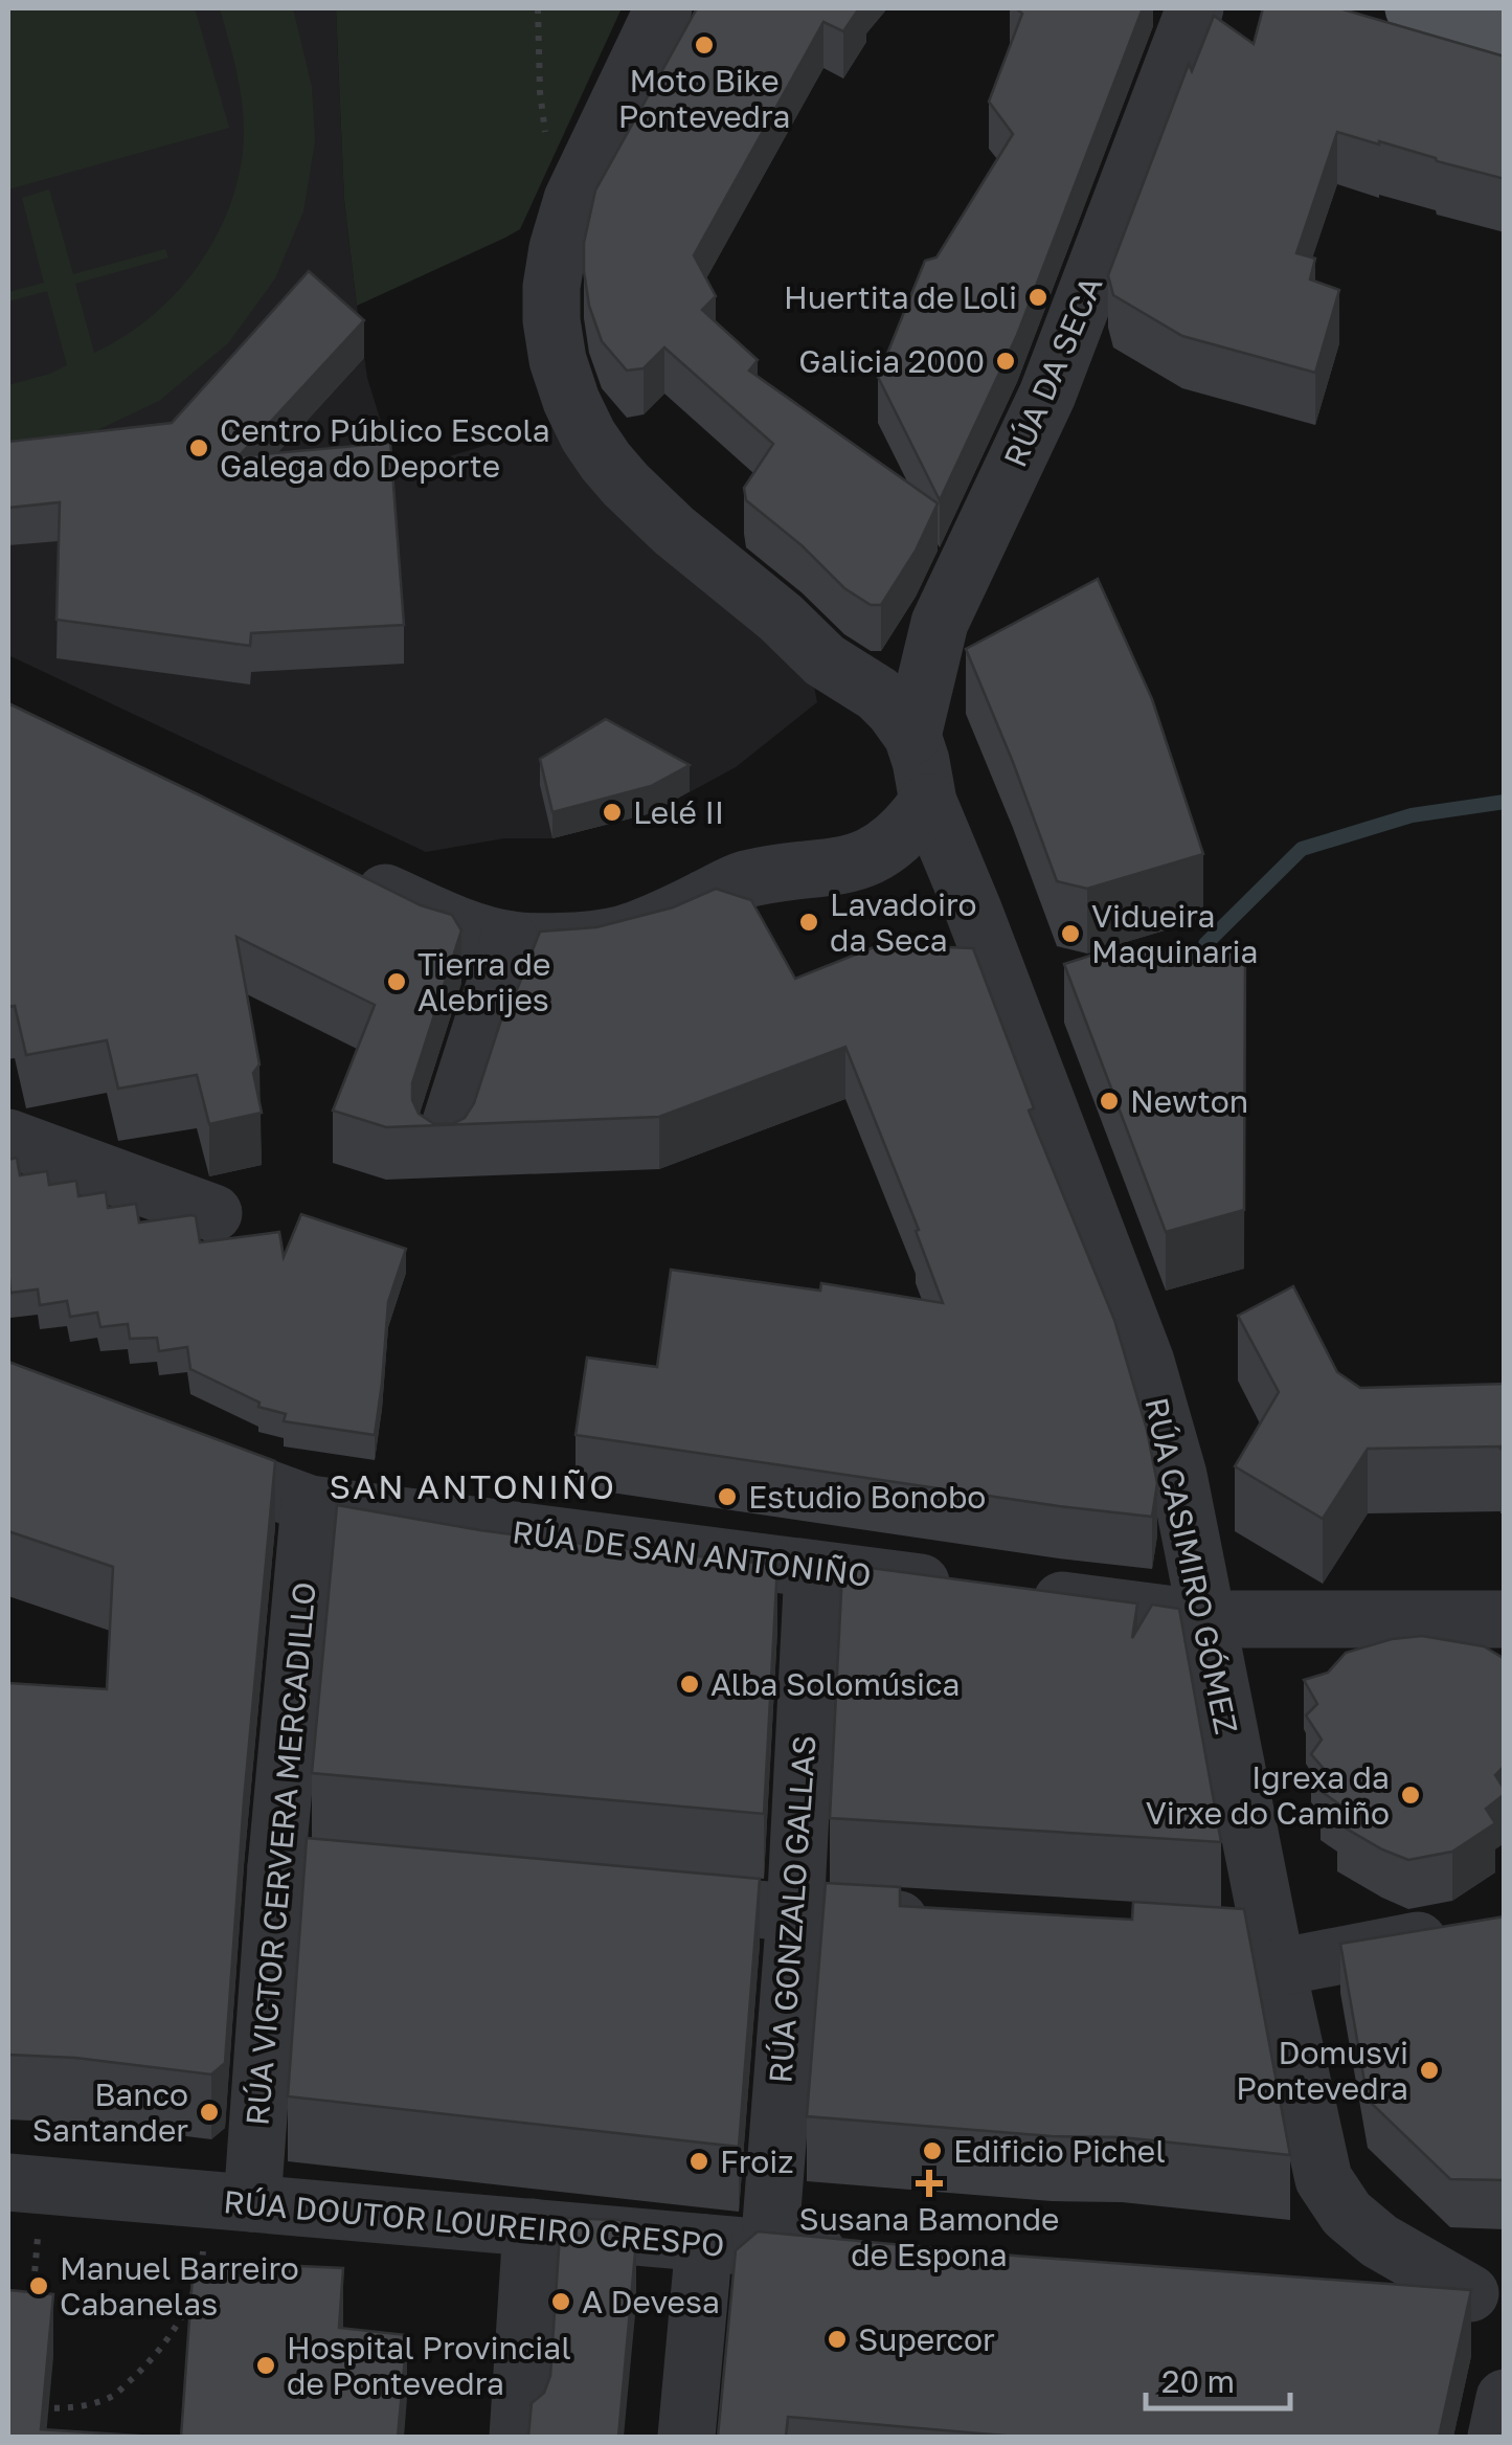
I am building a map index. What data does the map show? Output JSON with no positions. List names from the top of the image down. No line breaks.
{"streets":{"street":["RÚA DA SECA","RÚA DE SAN ANTONIÑO","RÚA CASIMIRO GÓMEZ","RÚA VICTOR CERVERA MERCADILLO","RÚA GONZALO GALLAS","RÚA DOUTOR LOUREIRO CRESPO"]},"crossings":[["RÚA DA SECA","RÚA CASIMIRO GÓMEZ"],["RÚA DE SAN ANTONIÑO","RÚA CASIMIRO GÓMEZ"],["RÚA DE SAN ANTONIÑO","RÚA VICTOR CERVERA MERCADILLO"],["RÚA DE SAN ANTONIÑO","RÚA GONZALO GALLAS"],["RÚA VICTOR CERVERA MERCADILLO","RÚA DOUTOR LOUREIRO CRESPO"],["RÚA GONZALO GALLAS","RÚA DOUTOR LOUREIRO CRESPO"]],"districts":["SAN ANTONIÑO"],"places":{"other":["Moto Bike Pontevedra","Huertita de Loli","Galicia 2000","Centro Público Escola Galega do Deporte","Lelé II","Lavadoiro da Seca","Vidueira Maquinaria","Tierra de Alebrijes","Newton","Estudio Bonobo","Alba Solomúsica","Igrexa da Virxe do Camiño","Domusvi Pontevedra","Banco Santander","Edificio Pichel","Froiz","Manuel Barreiro Cabanelas","A Devesa","Supercor","Hospital Provincial de Pontevedra"],"health":["Susana Bamonde de Espona"]},"scale_bar":"20 m"}
